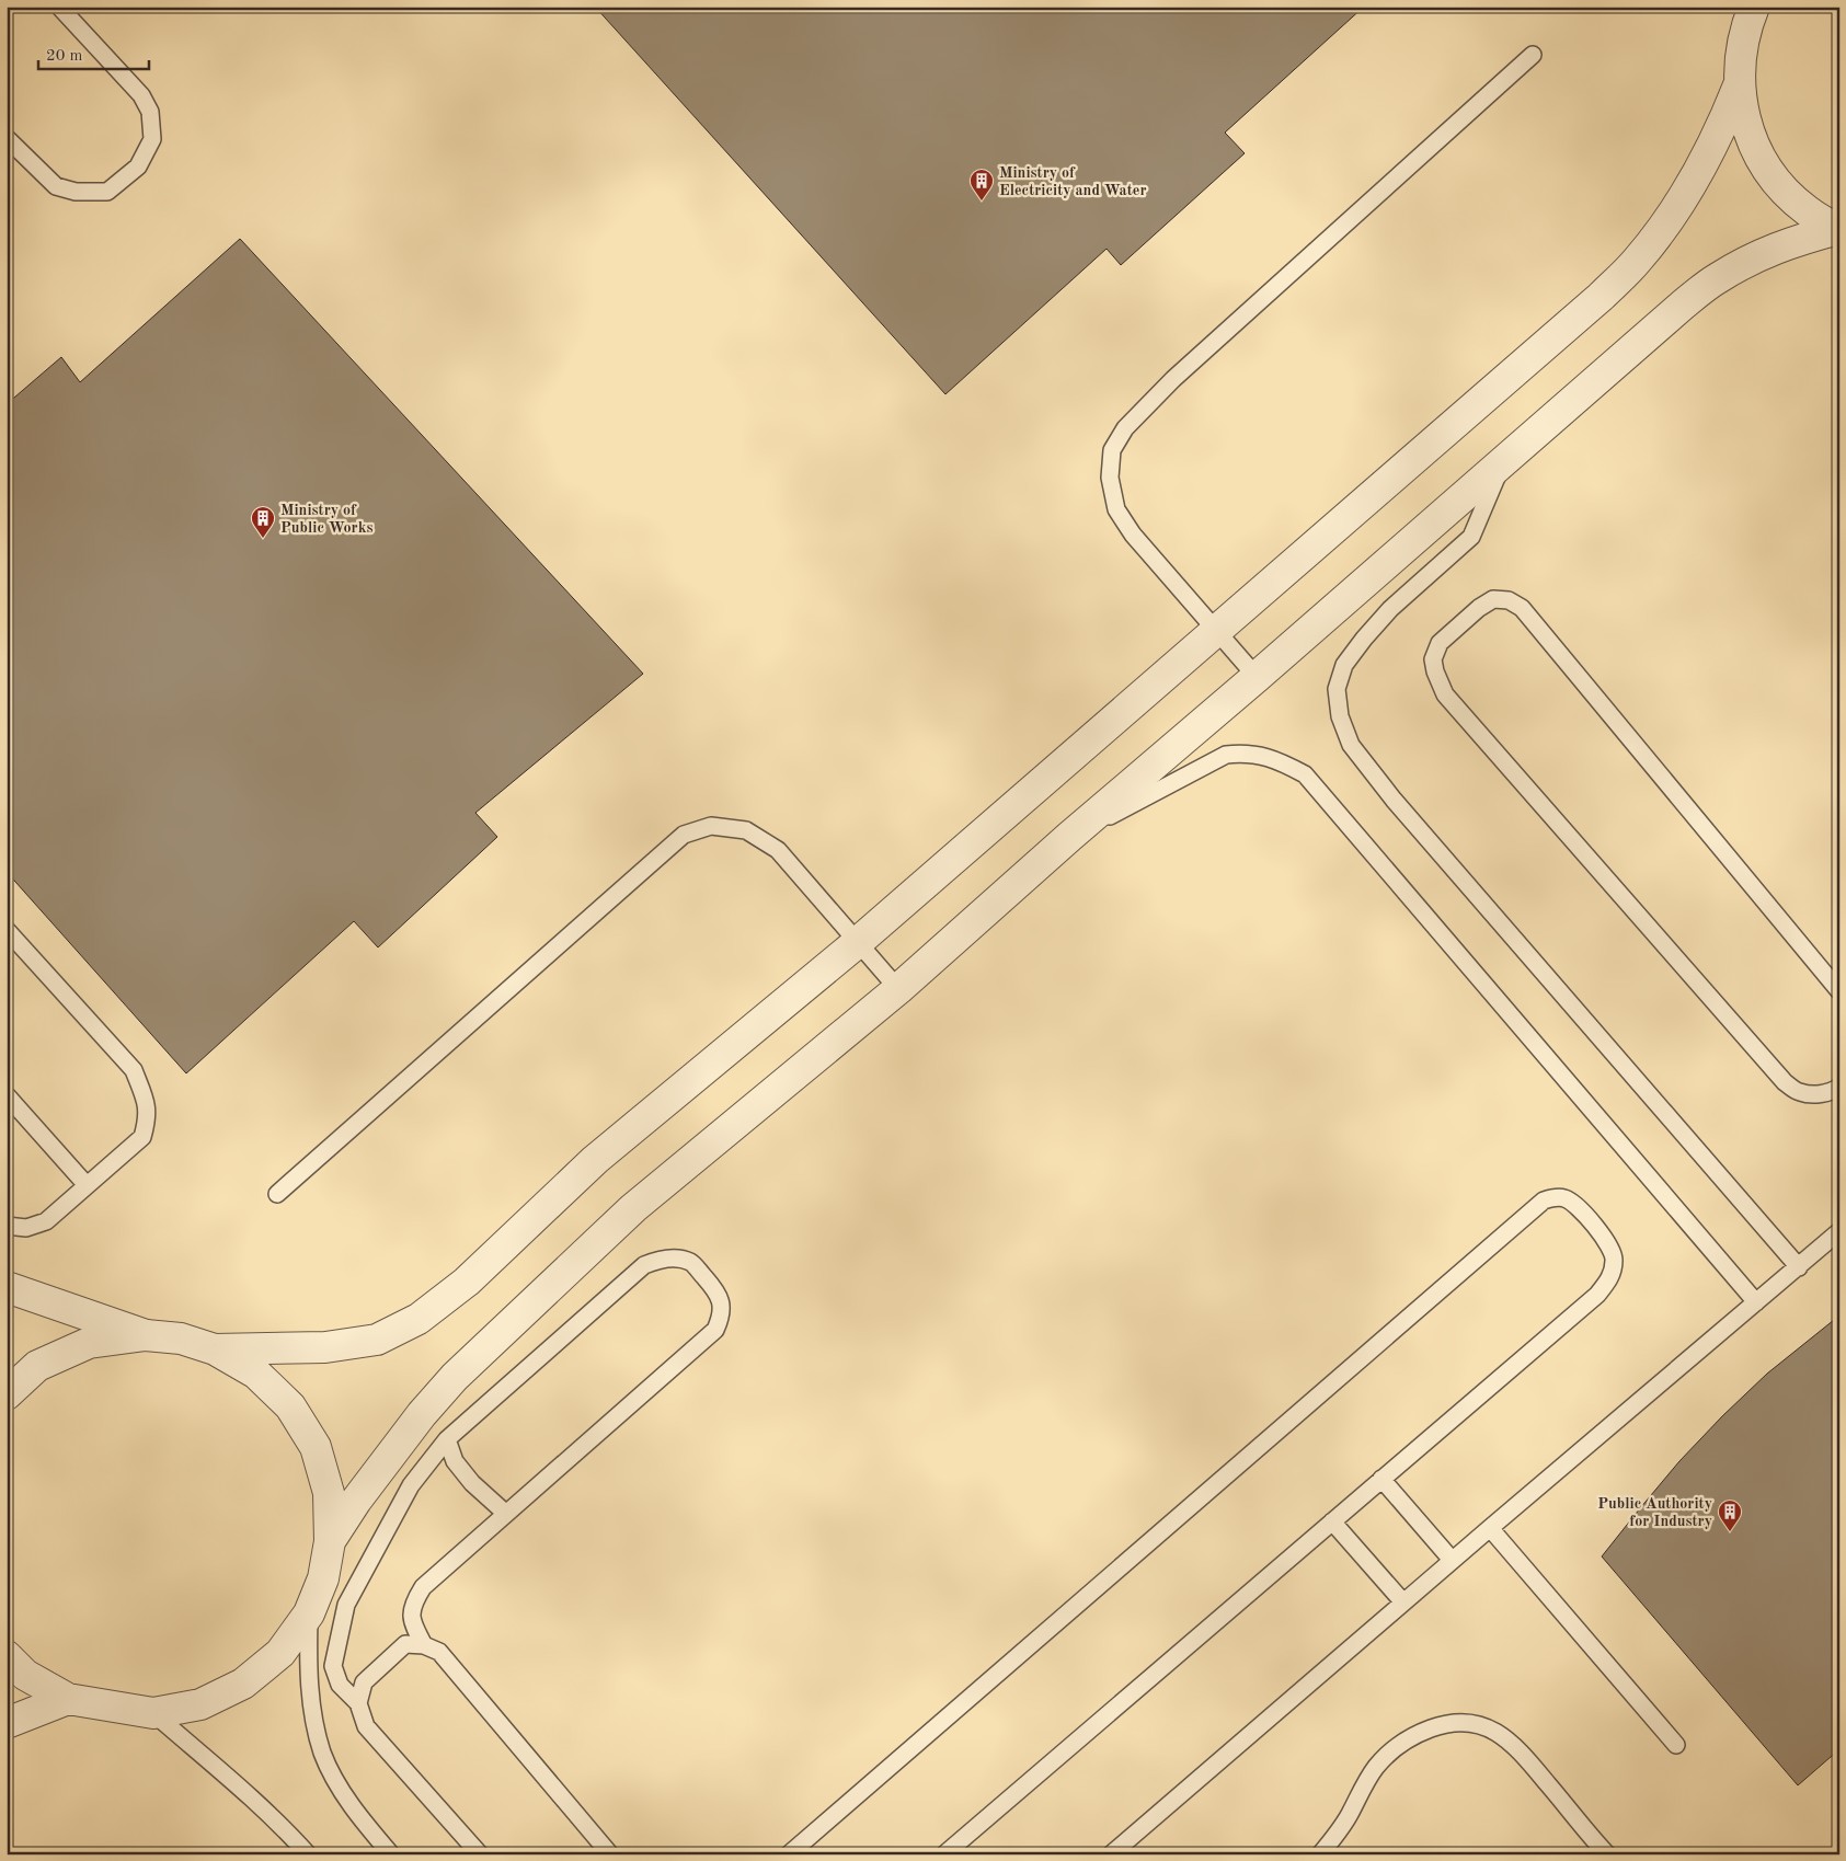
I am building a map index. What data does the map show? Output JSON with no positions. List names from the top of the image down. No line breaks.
{"places":{"building":["Ministry of Electricity and Water","Ministry of Public Works","Public Authority for Industry"]},"scale_bar":"20 m"}
